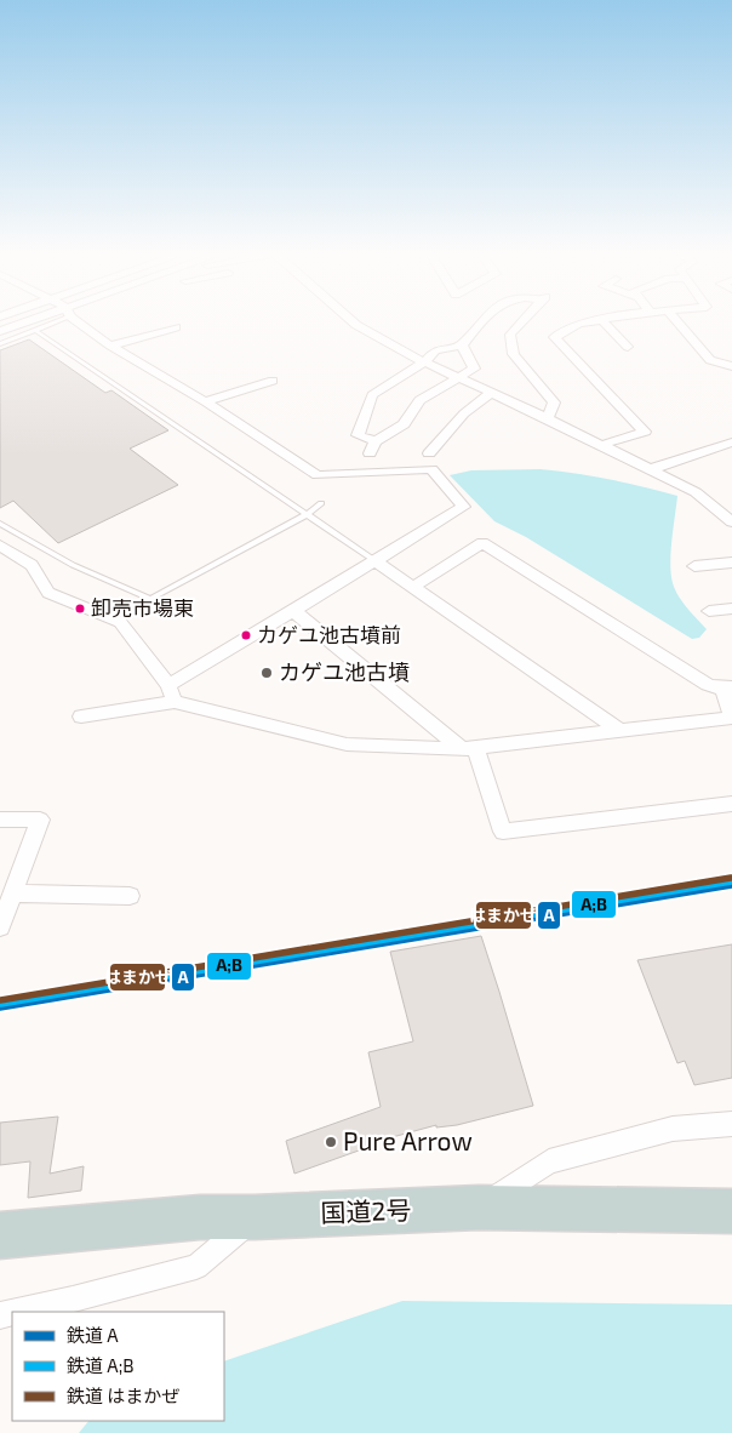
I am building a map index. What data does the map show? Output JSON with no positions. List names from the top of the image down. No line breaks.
{"streets":{"highway":["国道2号"]},"places":["卸売市場東","カゲユ池古墳前","カゲユ池古墳","Pure Arrow"],"lines":["rail line はまかぜ","rail line A;B","rail line A"],"legend":["鉄道 A","鉄道 A;B","鉄道 はまかぜ"]}
